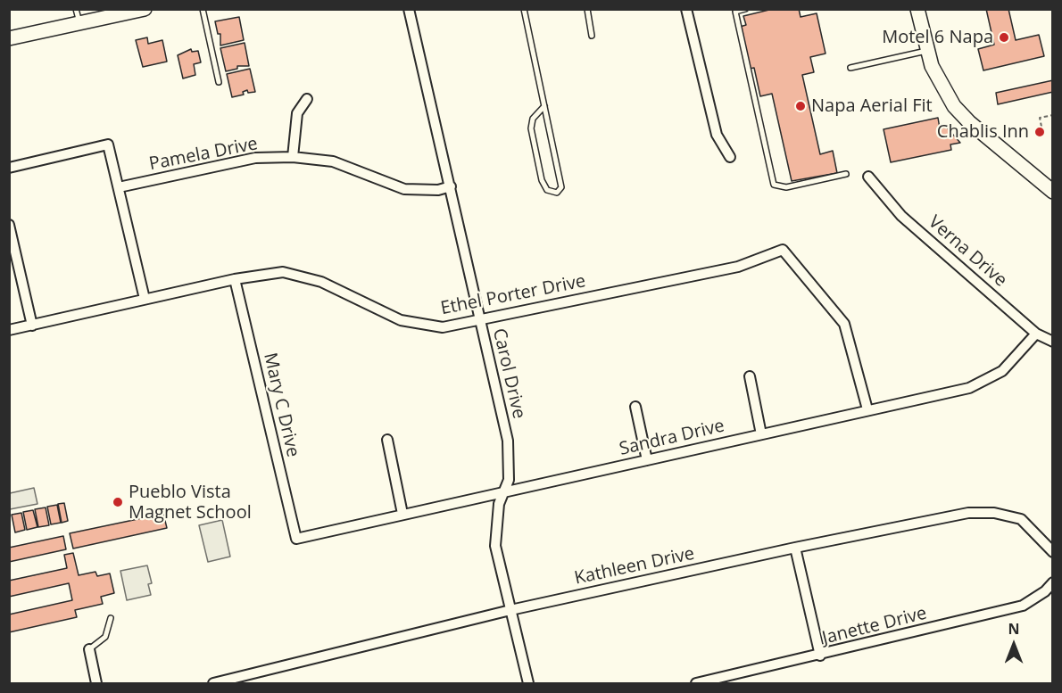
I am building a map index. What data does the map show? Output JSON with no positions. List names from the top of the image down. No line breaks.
{"streets":{"street":["Pamela Drive","Verna Drive","Ethel Porter Drive","Carol Drive","Mary C Drive","Sandra Drive","Kathleen Drive","Janette Drive"]},"crossings":[["Pamela Drive","Carol Drive"],["Verna Drive","Sandra Drive"],["Ethel Porter Drive","Carol Drive"],["Ethel Porter Drive","Mary C Drive"],["Ethel Porter Drive","Sandra Drive"],["Carol Drive","Sandra Drive"],["Carol Drive","Kathleen Drive"],["Mary C Drive","Sandra Drive"]],"places":["Motel 6 Napa","Napa Aerial Fit","Chablis Inn","Pueblo Vista Magnet School"],"north":"top"}
